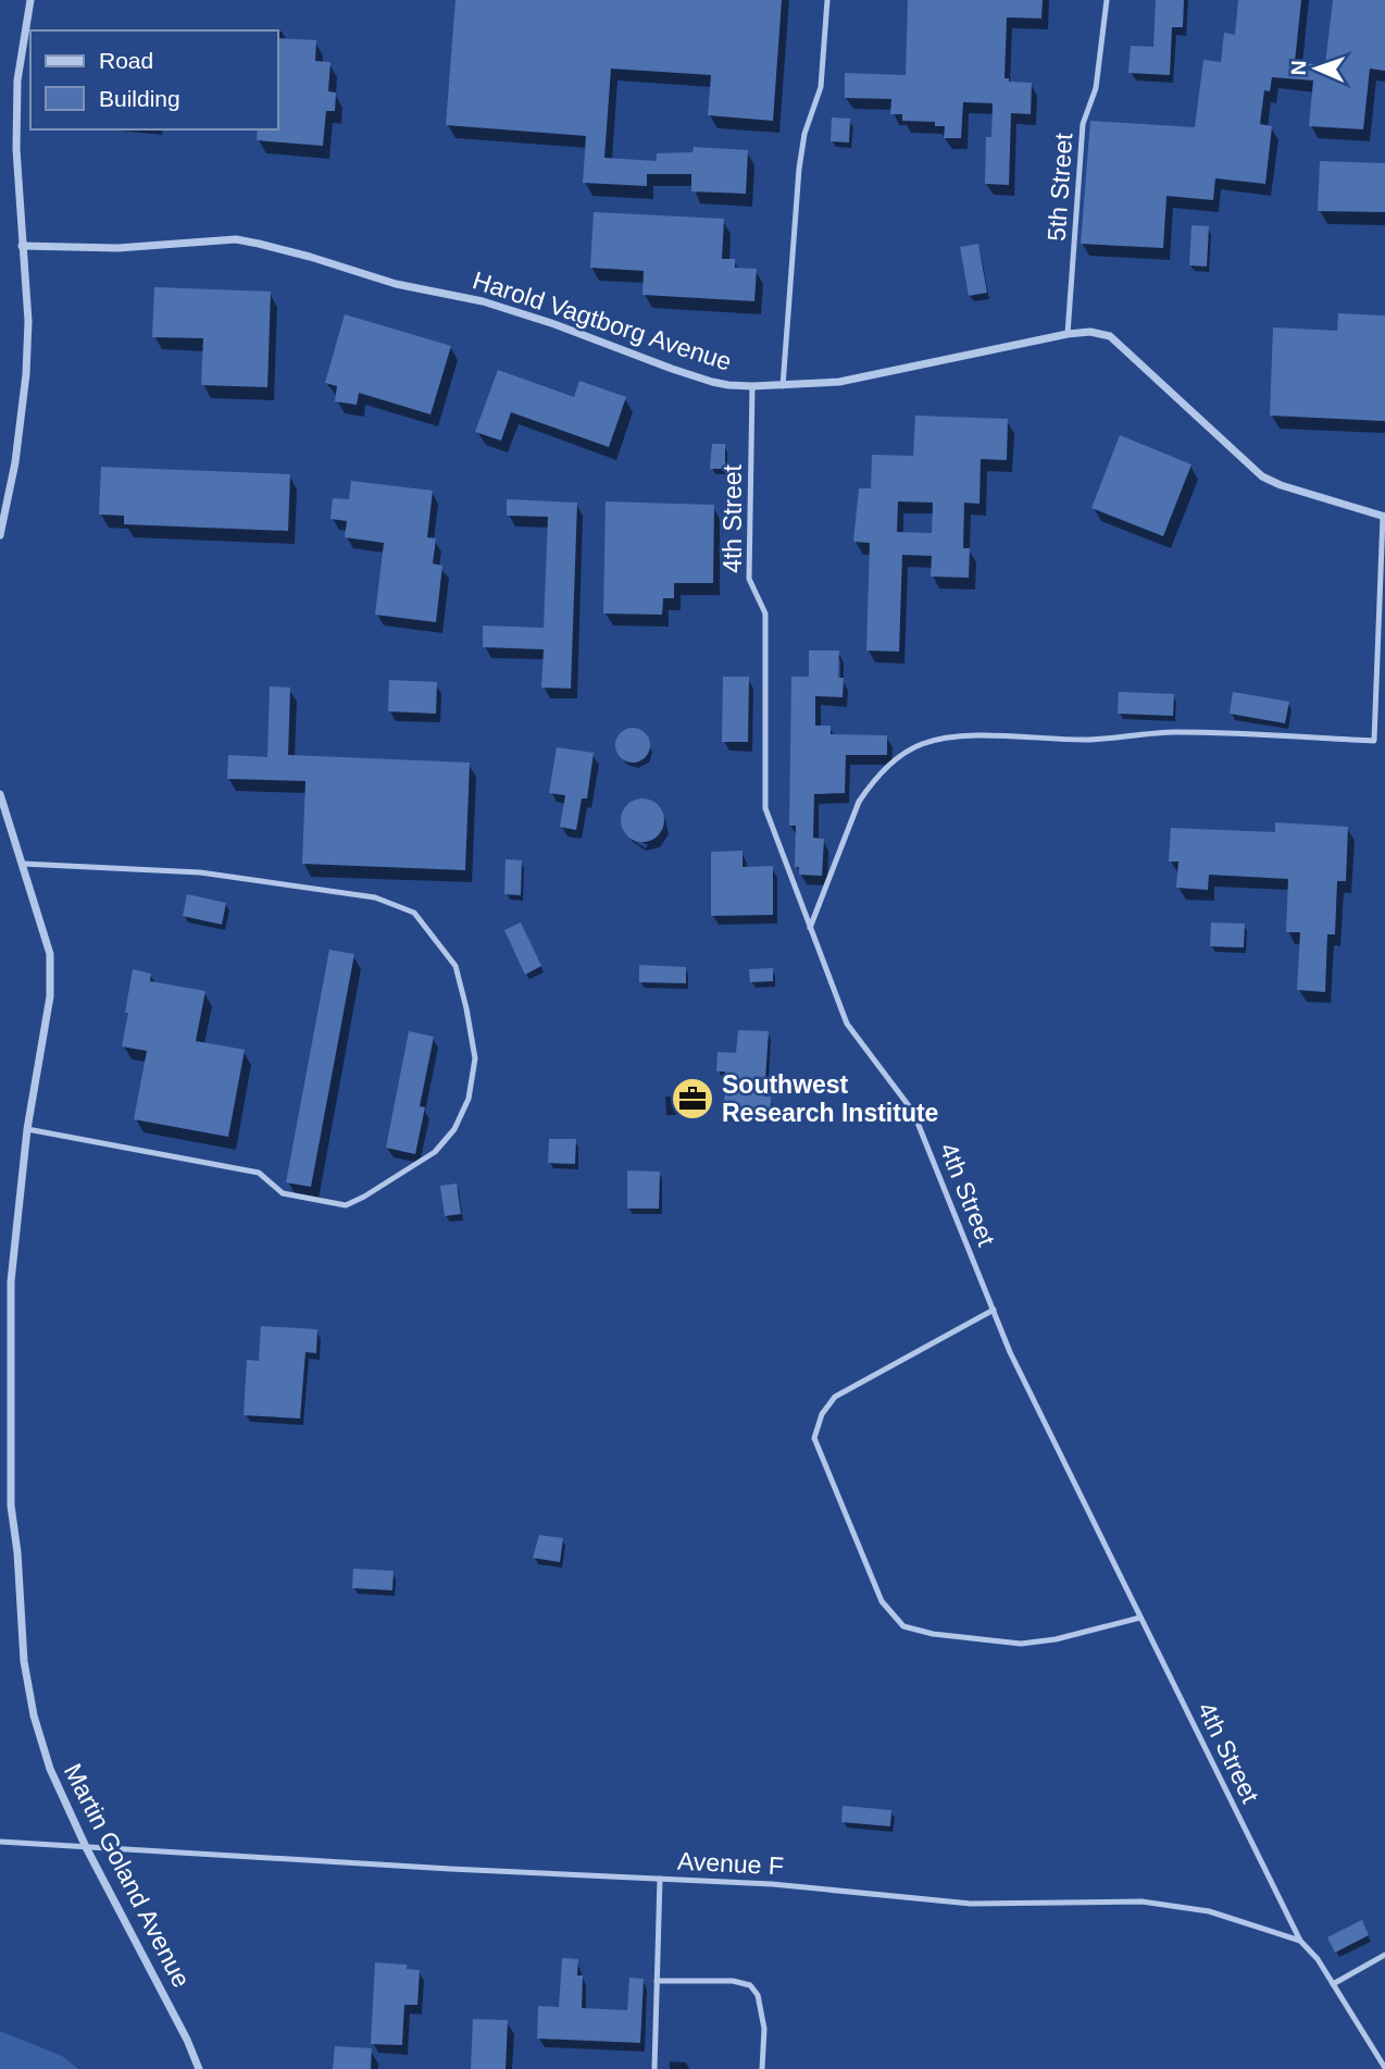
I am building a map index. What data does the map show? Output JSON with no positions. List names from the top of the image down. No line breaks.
{"streets":{"street":["Harold Vagtborg Avenue","Martin Goland Avenue"],"lane":["5th Street","4th Street","Avenue F"]},"crossings":[["5th Street","Harold Vagtborg Avenue"],["Harold Vagtborg Avenue","4th Street"],["4th Street","Avenue F"],["Avenue F","Martin Goland Avenue"]],"places":{"office":["Southwest Research Institute"]},"legend":["Road","Building"],"north":"left"}
